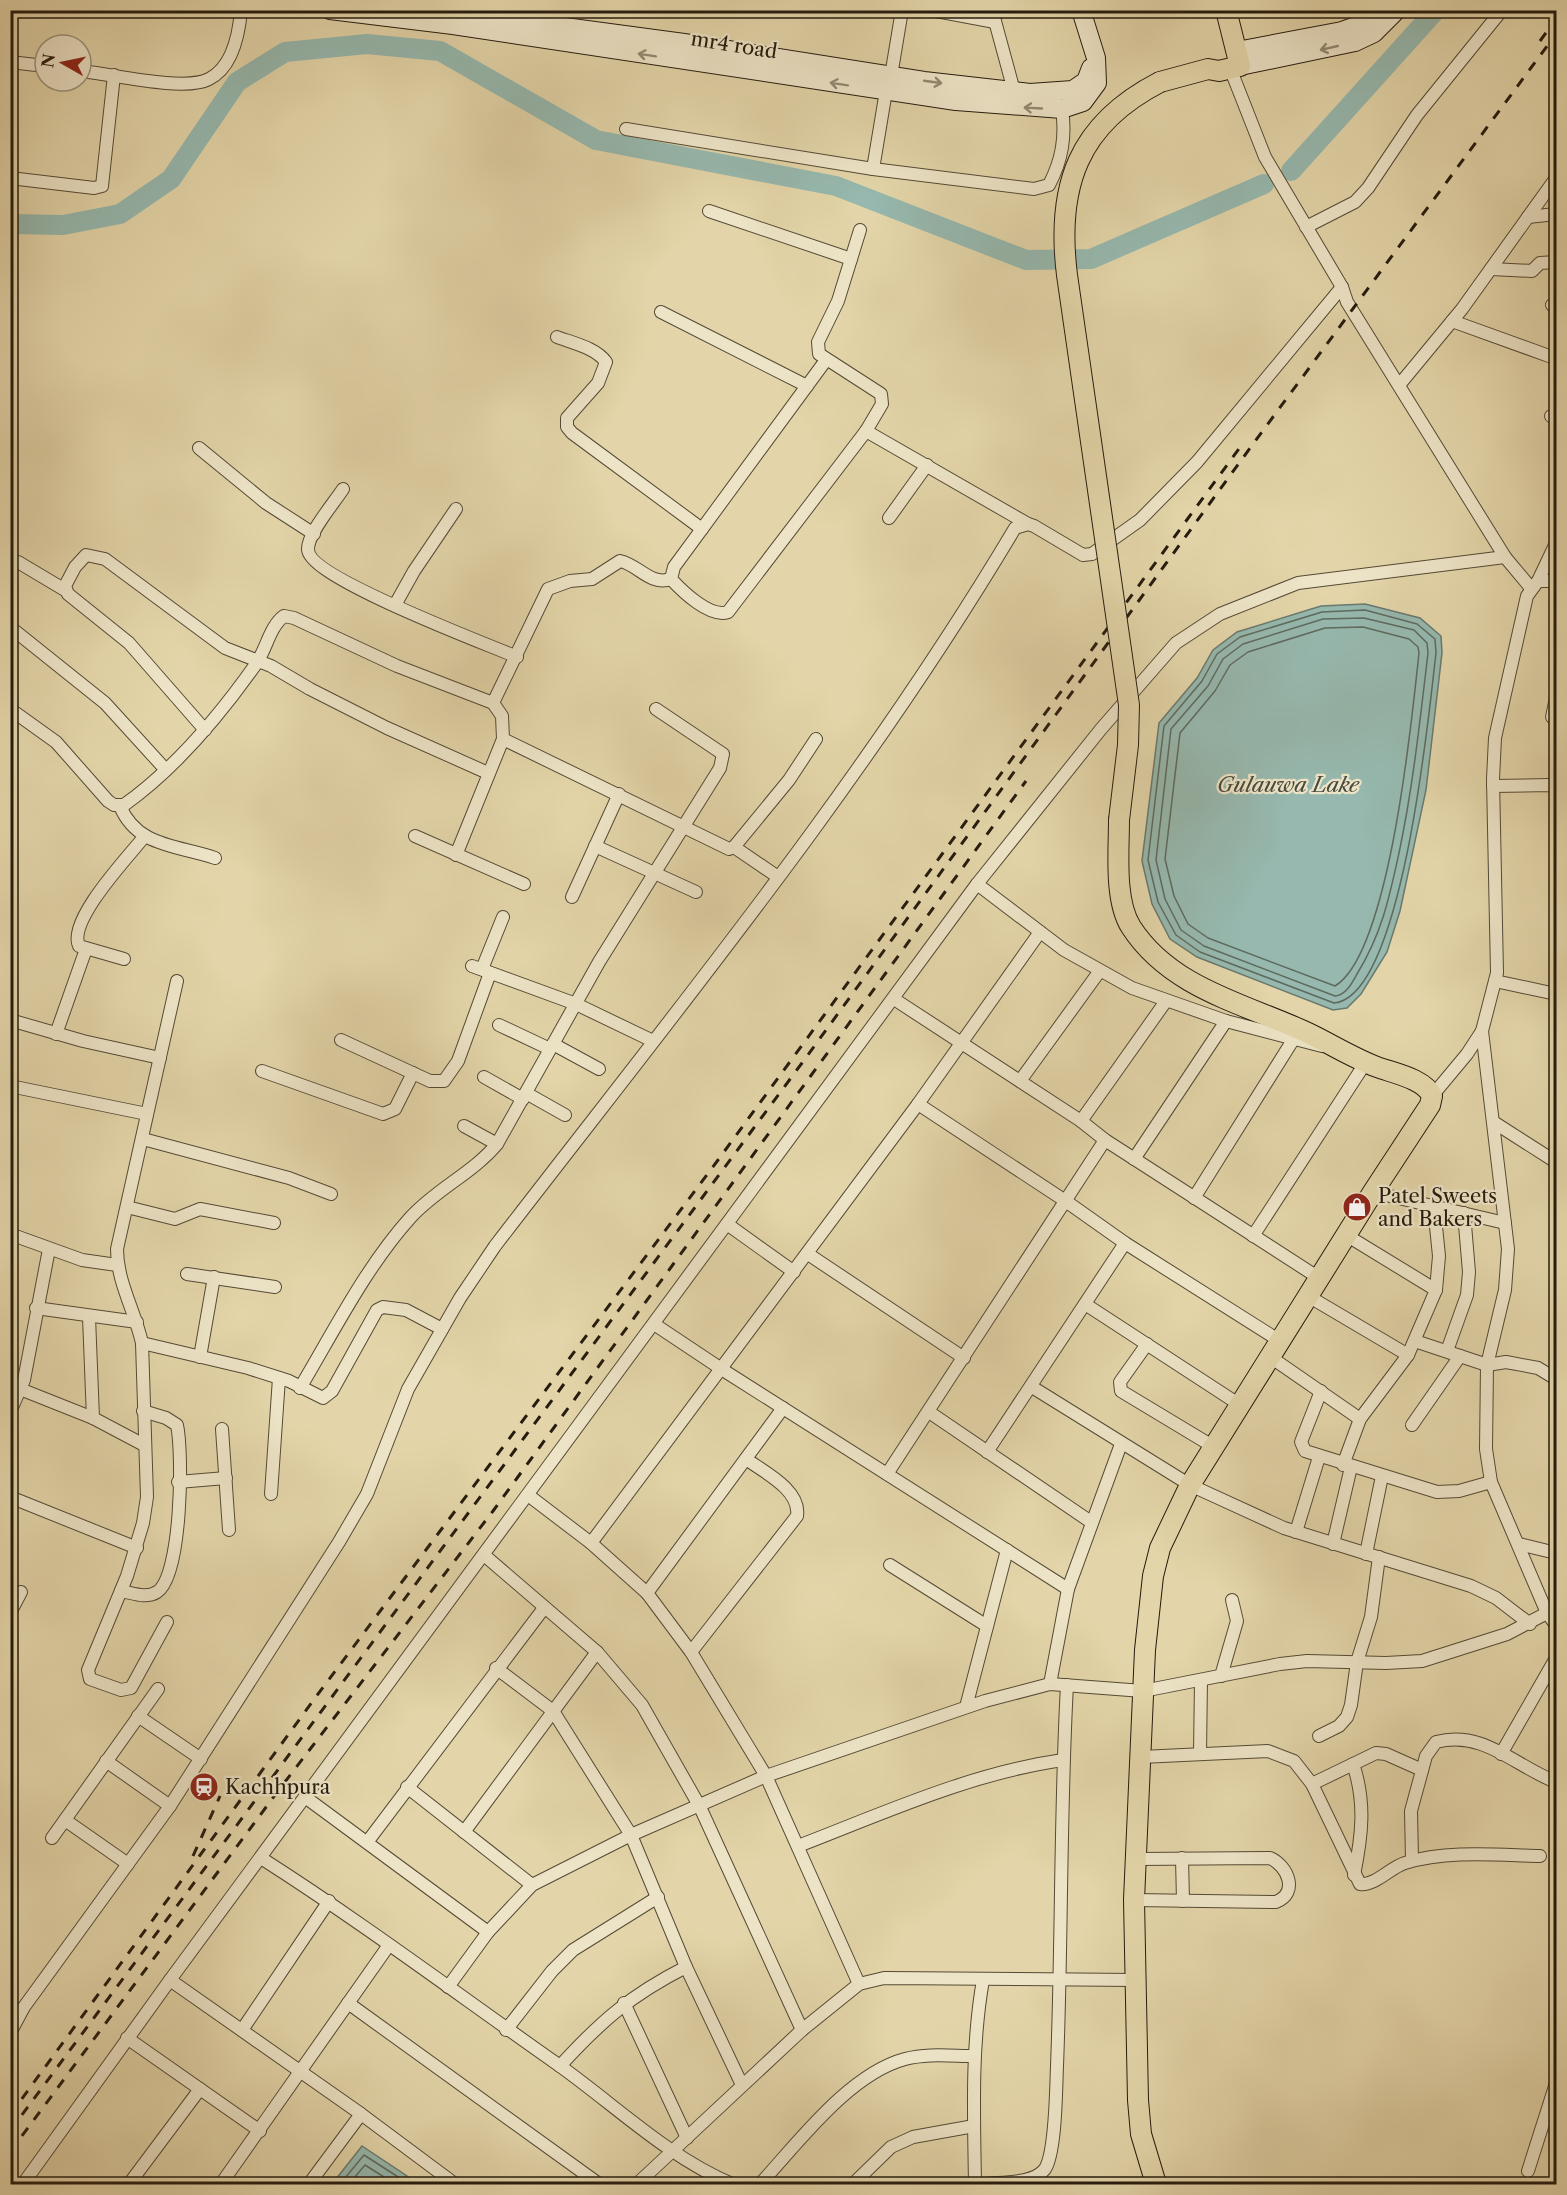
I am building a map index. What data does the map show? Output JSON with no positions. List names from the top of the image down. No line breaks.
{"streets":{"street":["mr4 road"]},"water":["Gulauwa Lake"],"places":{"shop":["Patel Sweets and Bakers"],"station":["Kachhpura"]},"north":"left"}
